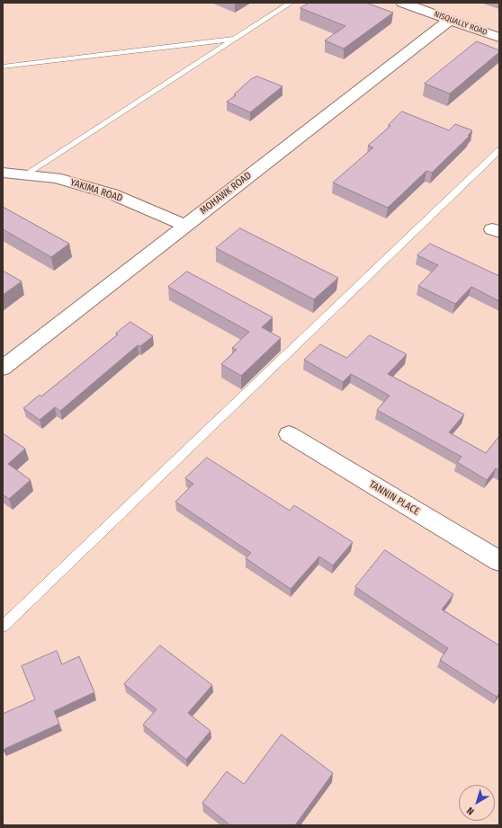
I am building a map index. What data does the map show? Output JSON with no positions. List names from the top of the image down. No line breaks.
{"streets":{"street":["NISQUALLY ROAD","YAKIMA ROAD","MOHAWK ROAD","TANNIN PLACE"]},"crossings":[["NISQUALLY ROAD","MOHAWK ROAD"],["YAKIMA ROAD","MOHAWK ROAD"]],"north":"bottom left"}
